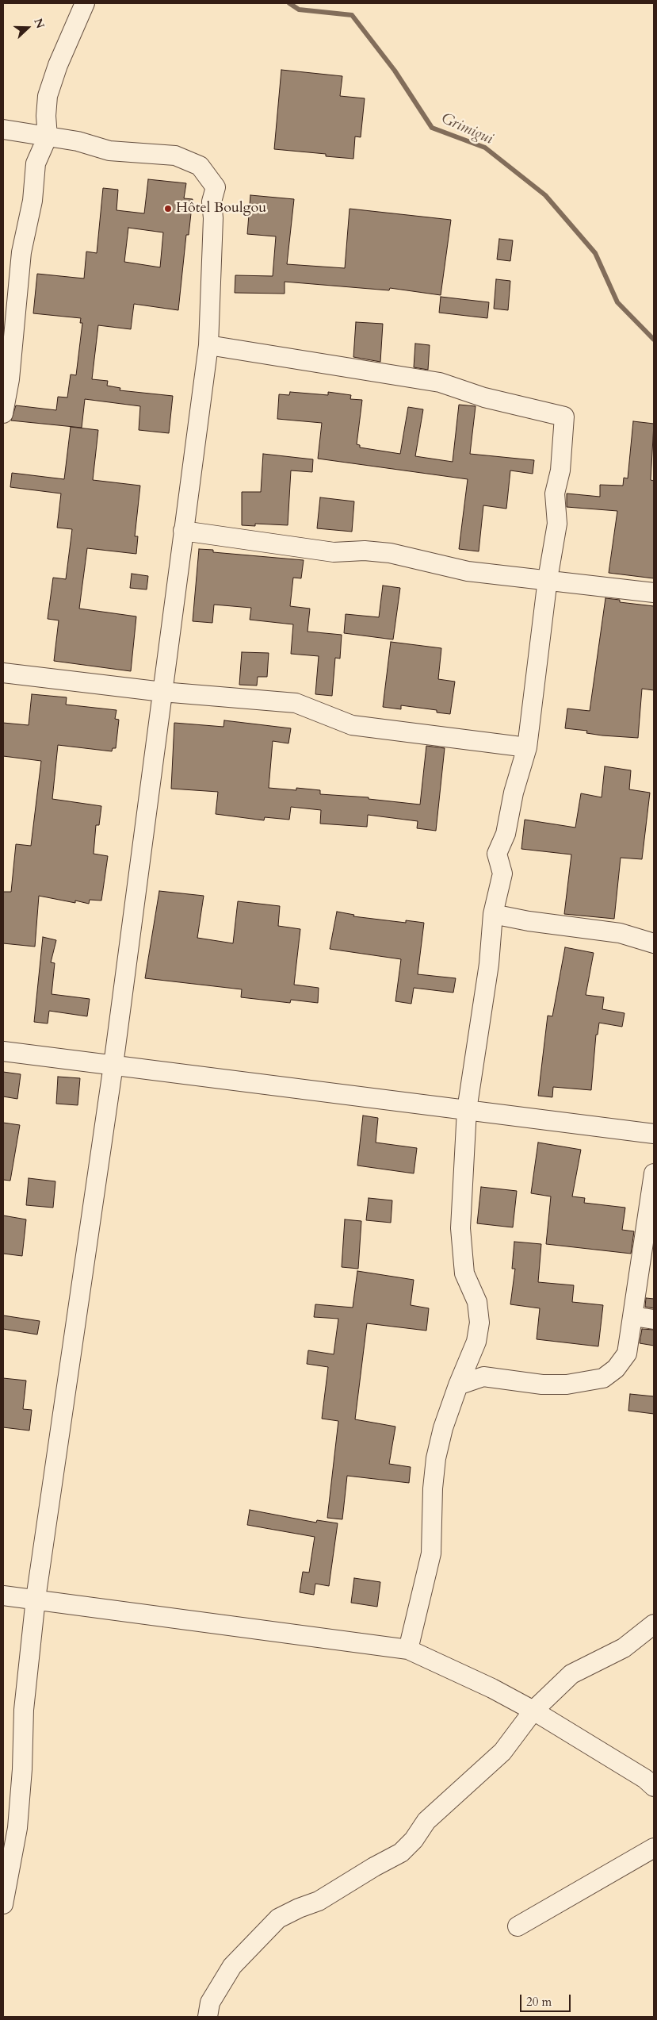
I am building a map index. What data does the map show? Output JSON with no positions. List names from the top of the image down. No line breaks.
{"water":["Grimigui"],"places":["Hôtel Boulgou"],"scale_bar":"20 m","north":"right"}
